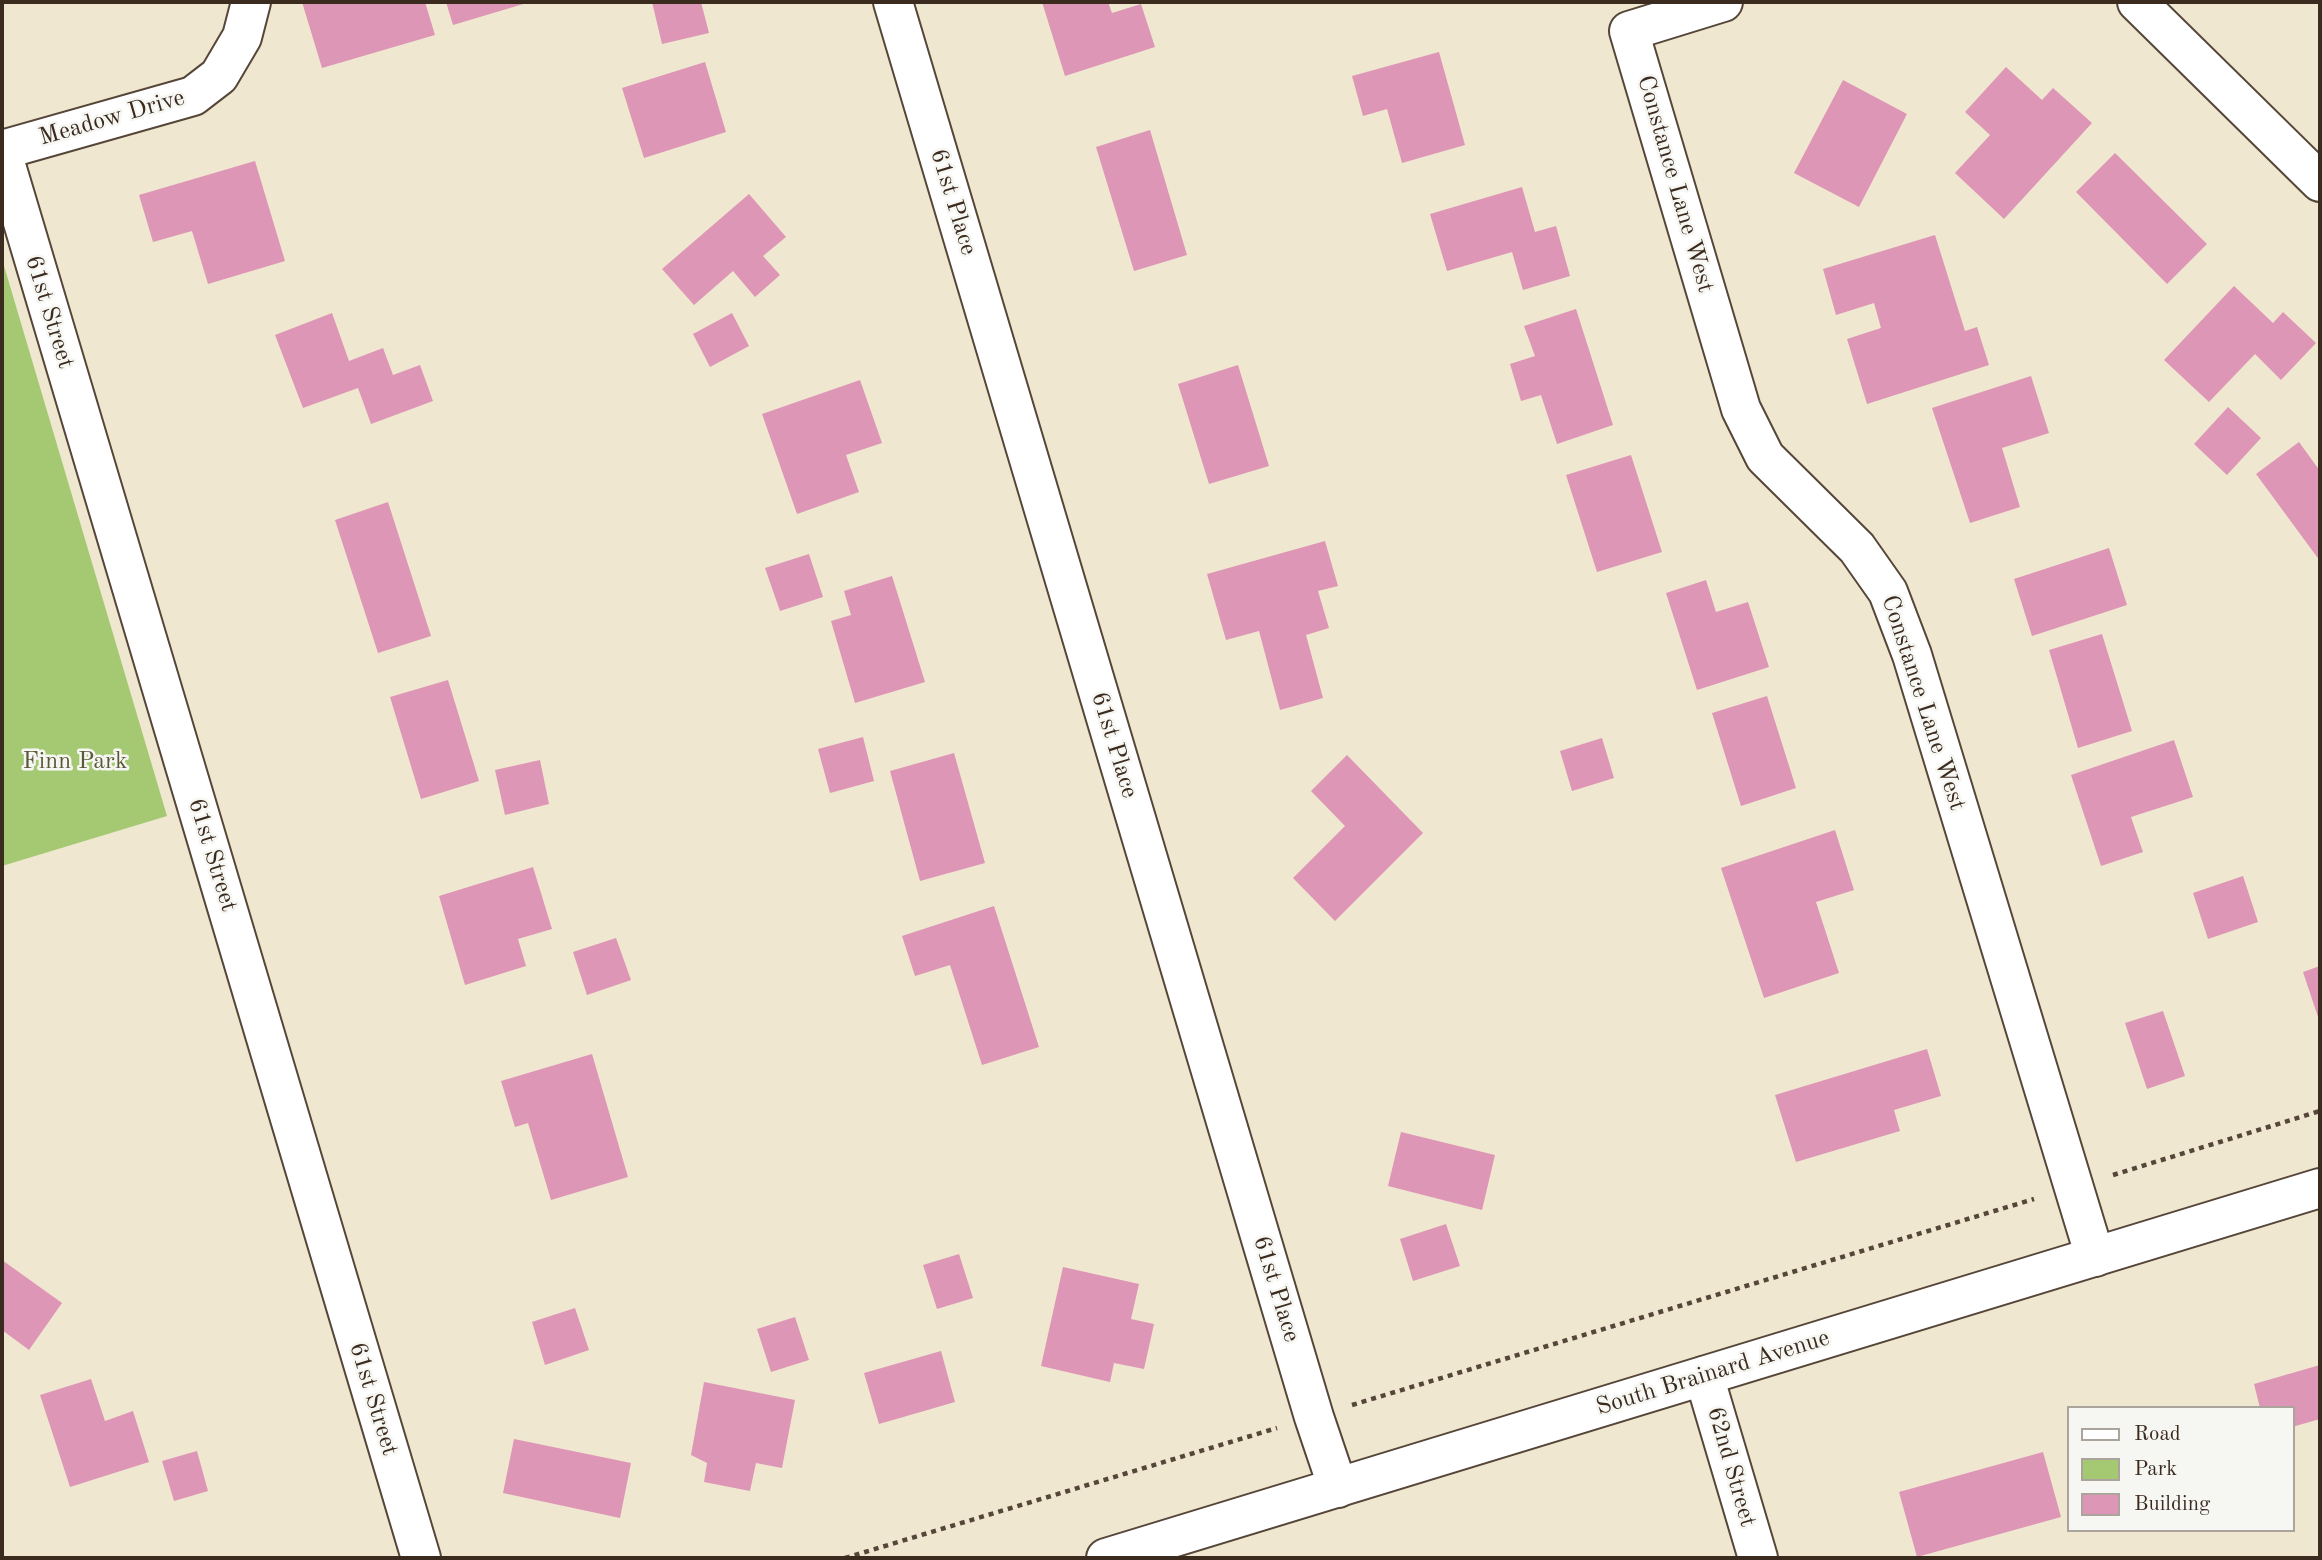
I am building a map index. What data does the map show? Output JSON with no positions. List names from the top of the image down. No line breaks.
{"streets":{"street":["Meadow Drive","Constance Lane West","61st Place","61st Street","South Brainard Avenue","62nd Street"]},"crossings":[["Meadow Drive","61st Street"],["Constance Lane West","South Brainard Avenue"],["61st Place","South Brainard Avenue"],["South Brainard Avenue","62nd Street"]],"parks":["Finn Park"],"legend":["Road","Park","Building"]}
